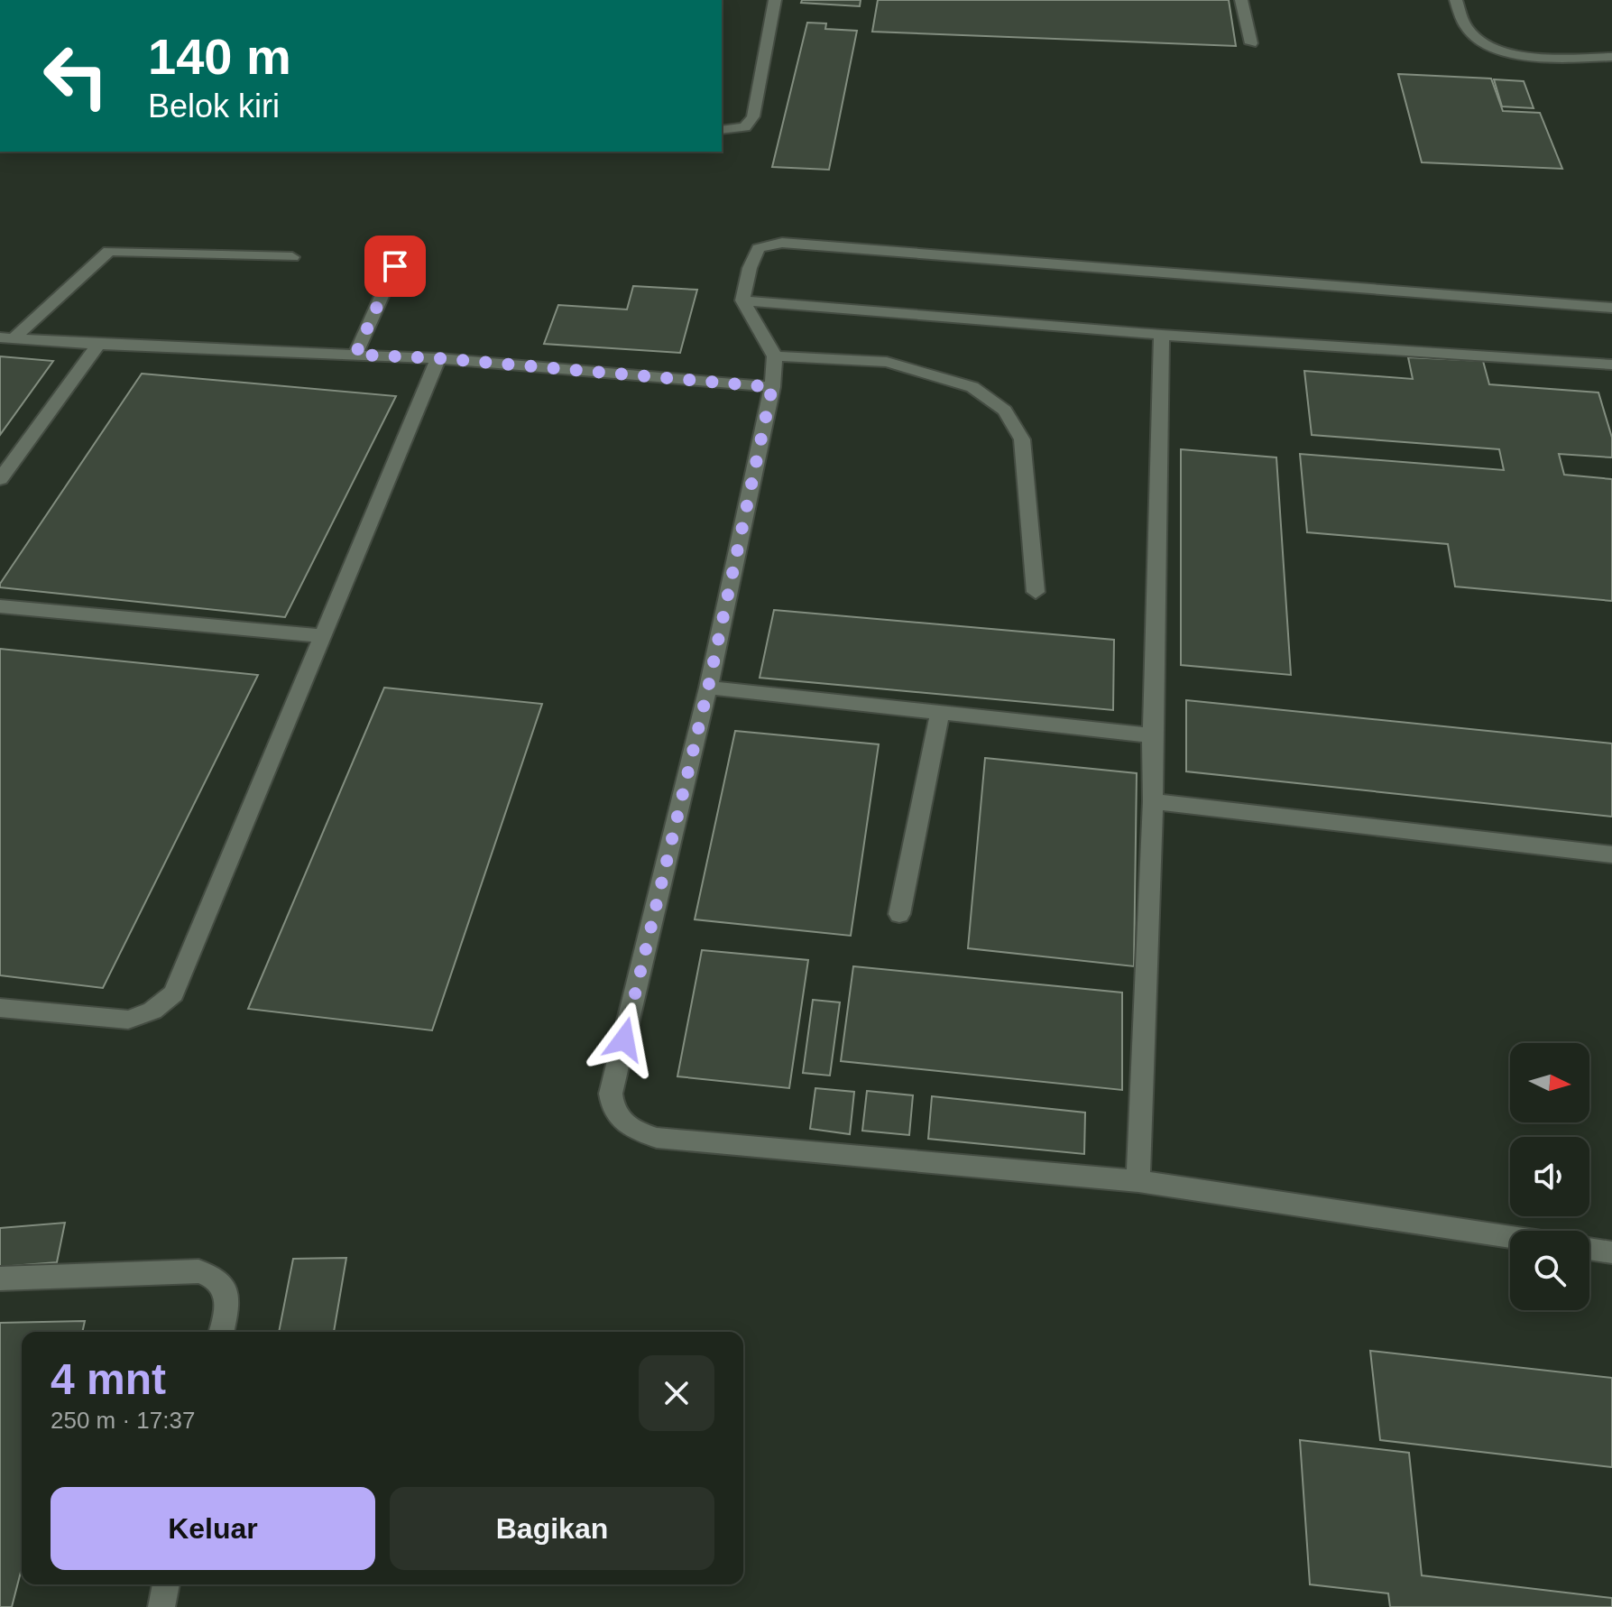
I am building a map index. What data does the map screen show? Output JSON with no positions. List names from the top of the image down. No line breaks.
{"north":"right","page":{"turn":["140 m","Belok kiri"],"heading":["4 mnt","250 m · 17:37"],"buttons":["Keluar","Bagikan"]}}
